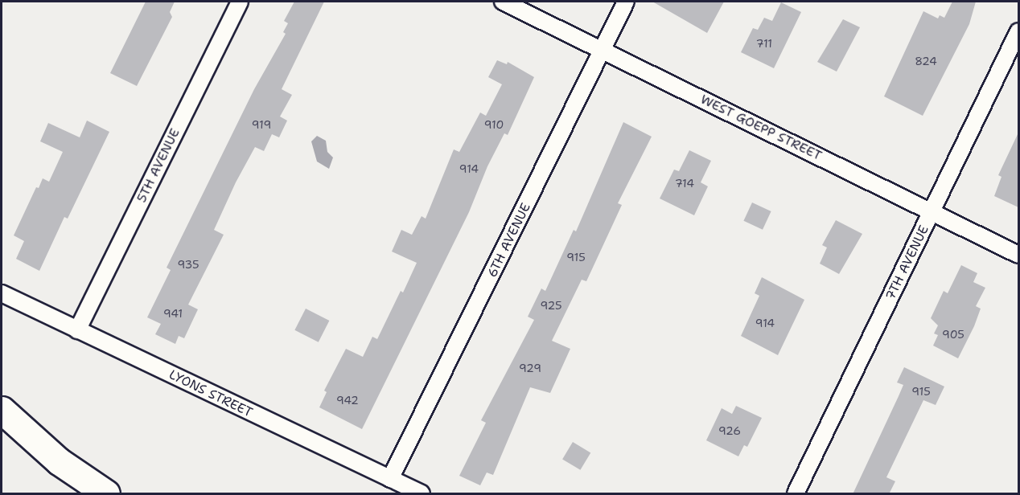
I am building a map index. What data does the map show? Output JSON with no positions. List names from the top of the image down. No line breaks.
{"streets":{"street":["WEST GOEPP STREET","5TH AVENUE","6TH AVENUE","7TH AVENUE","LYONS STREET"]},"crossings":[["WEST GOEPP STREET","6TH AVENUE"],["WEST GOEPP STREET","7TH AVENUE"],["5TH AVENUE","LYONS STREET"],["6TH AVENUE","LYONS STREET"]],"house_numbers":["711","824","919","910","914","714","915","935","925","941","914","905","929","915","942","926"]}
